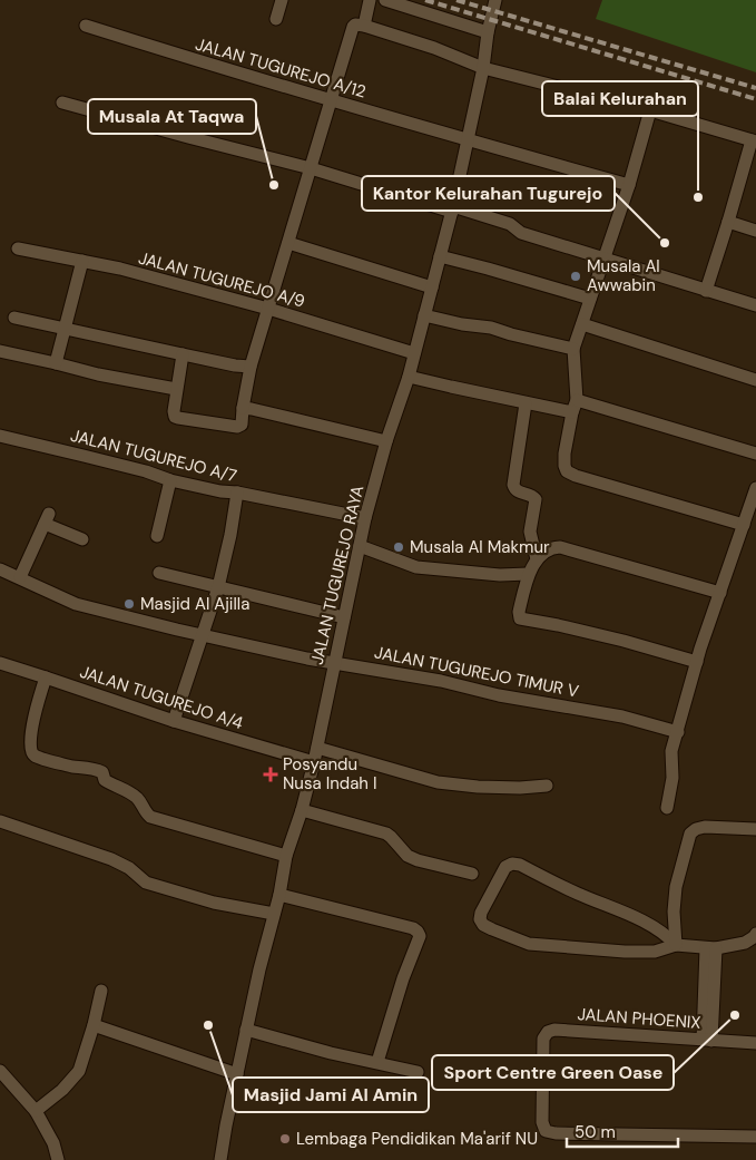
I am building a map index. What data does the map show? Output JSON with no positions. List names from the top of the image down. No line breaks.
{"streets":{"street":["JALAN TUGUREJO A/12","JALAN TUGUREJO A/9","JALAN TUGUREJO A/7","JALAN TUGUREJO RAYA","JALAN TUGUREJO TIMUR V","JALAN TUGUREJO A/4","JALAN PHOENIX"]},"crossings":[["JALAN TUGUREJO A/12","JALAN TUGUREJO RAYA"],["JALAN TUGUREJO A/9","JALAN TUGUREJO RAYA"],["JALAN TUGUREJO A/7","JALAN TUGUREJO RAYA"],["JALAN TUGUREJO RAYA","JALAN TUGUREJO TIMUR V"],["JALAN TUGUREJO RAYA","JALAN TUGUREJO A/4"]],"places":{"other":["Musala At Taqwa","Balai Kelurahan","Kantor Kelurahan Tugurejo","Musala Al Awwabin","Musala Al Makmur","Masjid Al Ajilla","Sport Centre Green Oase","Masjid Jami Al Amin","Lembaga Pendidikan Ma'arif NU"],"health":["Posyandu Nusa Indah I"]},"scale_bar":"50 m"}
